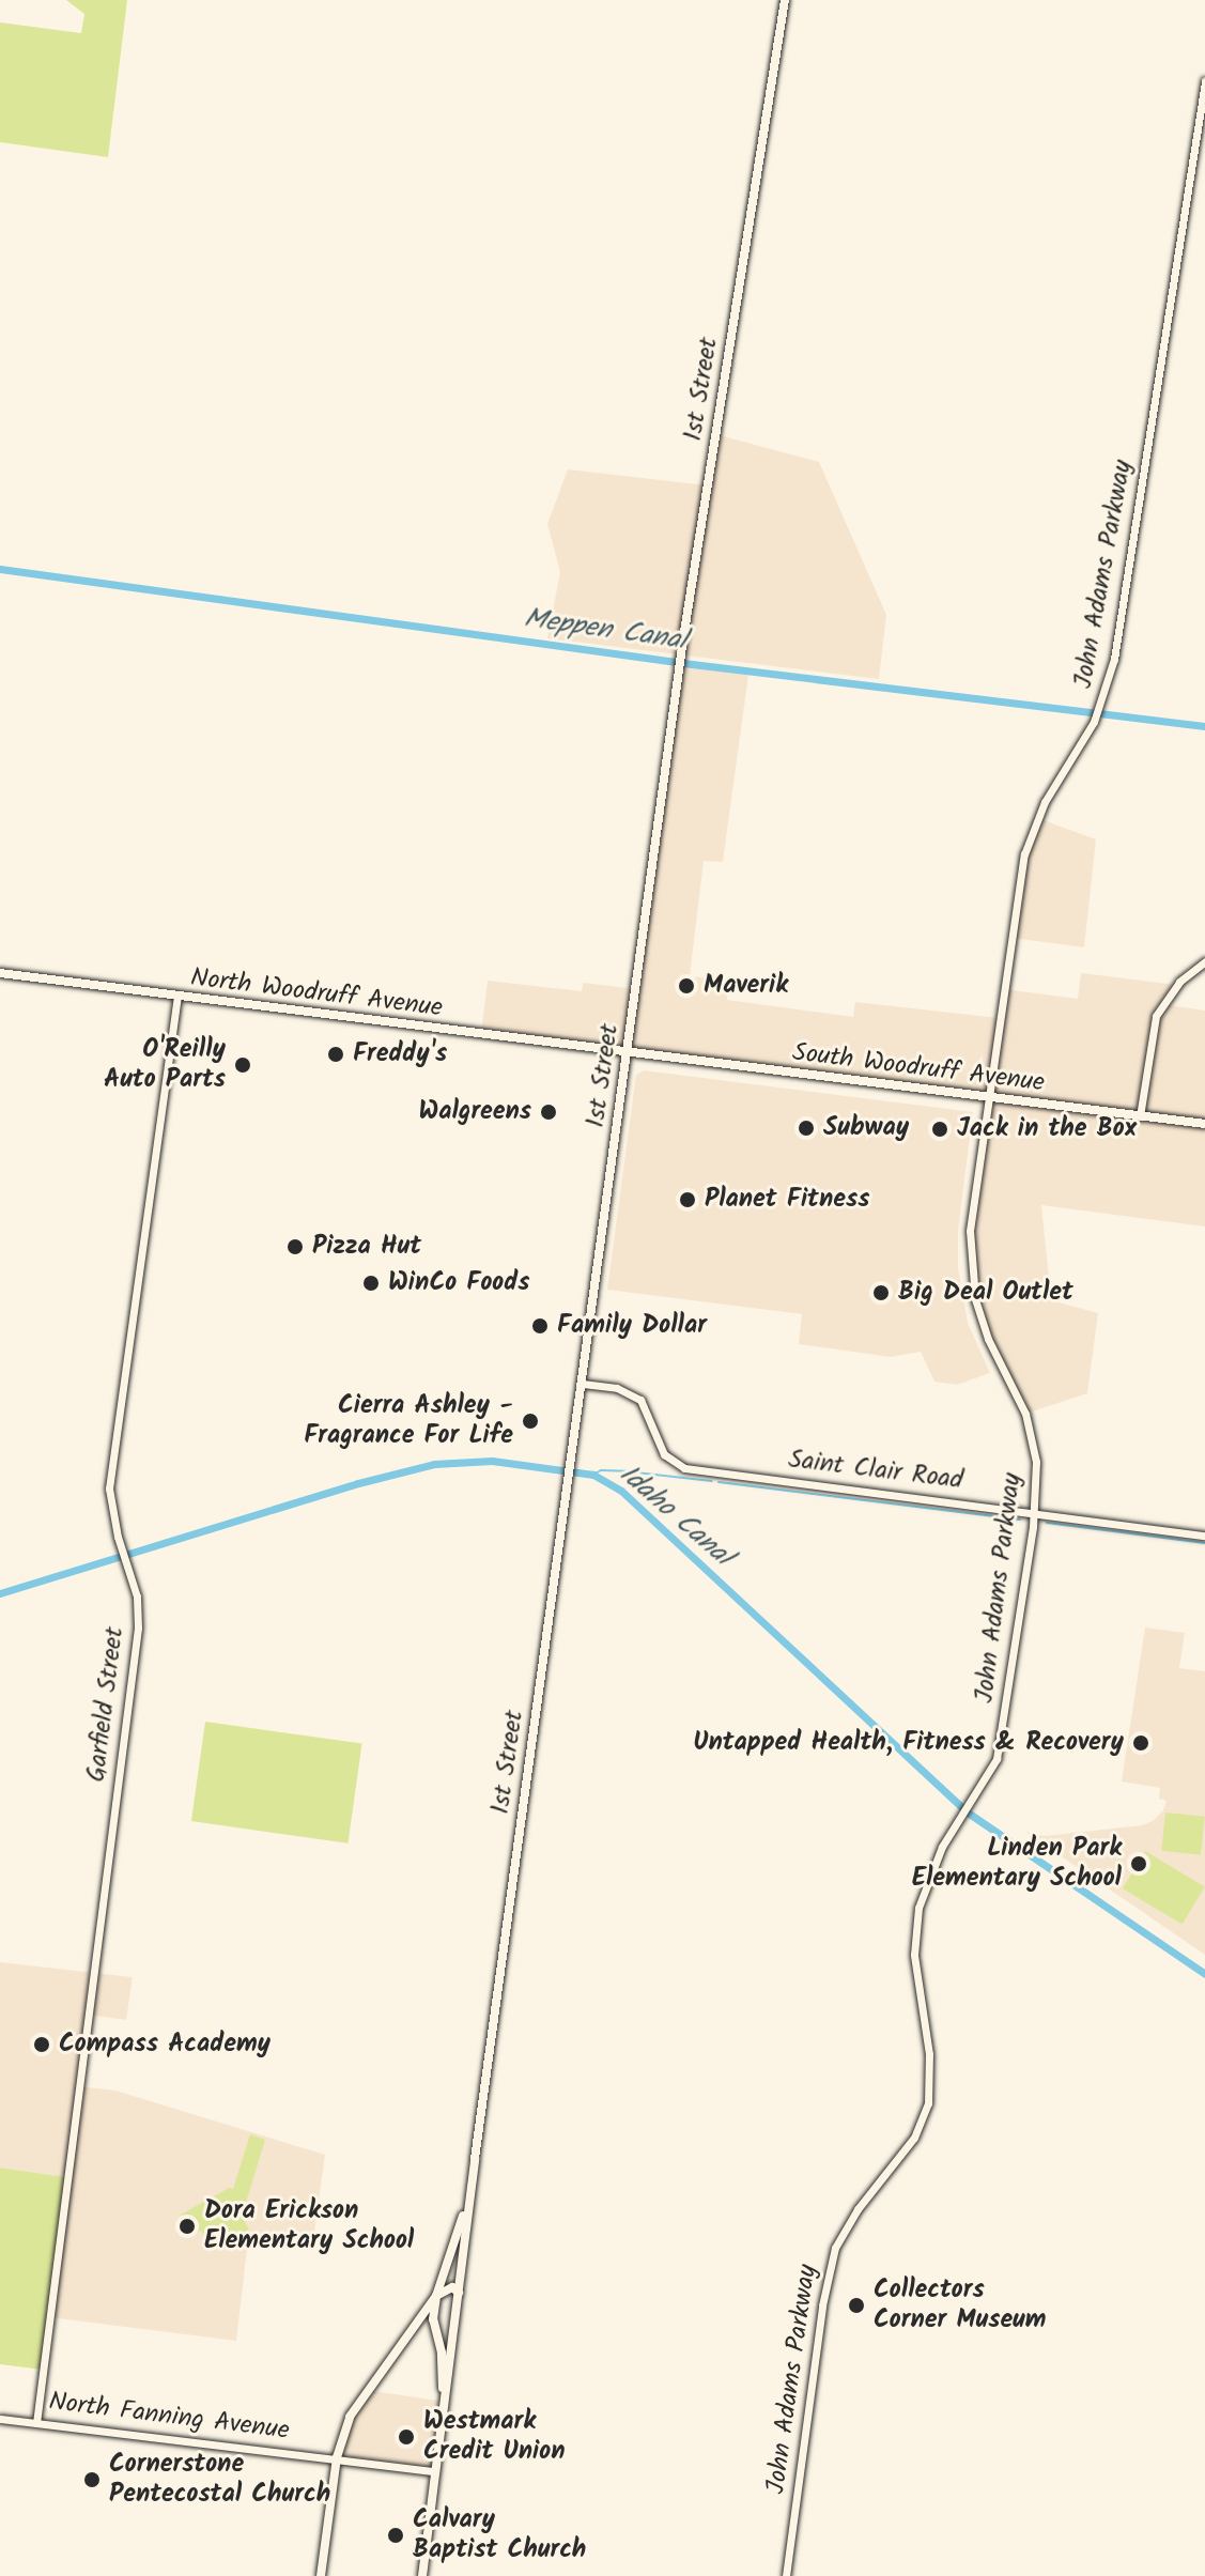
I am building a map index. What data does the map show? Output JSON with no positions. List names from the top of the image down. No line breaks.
{"streets":{"main road":["1st Street","North Woodruff Avenue","South Woodruff Avenue"],"street":["John Adams Parkway","Saint Clair Road","Garfield Street","North Fanning Avenue"]},"crossings":[["1st Street","North Woodruff Avenue"],["1st Street","South Woodruff Avenue"],["1st Street","Saint Clair Road"],["1st Street","North Fanning Avenue"],["John Adams Parkway","South Woodruff Avenue"],["John Adams Parkway","Saint Clair Road"],["North Woodruff Avenue","South Woodruff Avenue"],["North Woodruff Avenue","Garfield Street"],["Garfield Street","North Fanning Avenue"]],"water":["Meppen Canal","Idaho Canal"],"places":["Maverik","Freddy's","O'Reilly Auto Parts","Walgreens","Subway","Jack in the Box","Planet Fitness","Pizza Hut","WinCo Foods","Big Deal Outlet","Family Dollar","Cierra Ashley - Fragrance For Life","Untapped Health, Fitness & Recovery","Linden Park Elementary School","Compass Academy","Dora Erickson Elementary School","Collectors Corner Museum","Westmark Credit Union","Cornerstone Pentecostal Church","Calvary Baptist Church"]}
